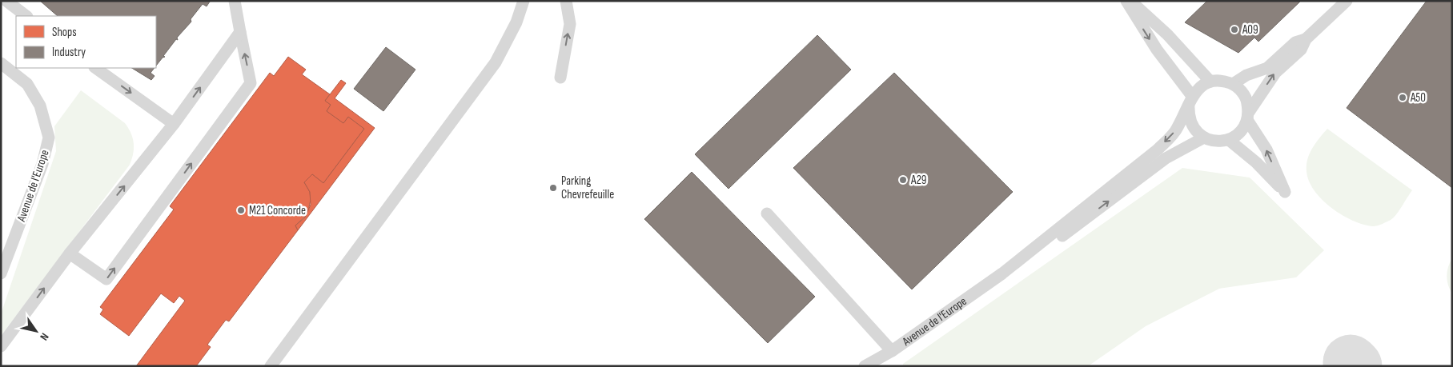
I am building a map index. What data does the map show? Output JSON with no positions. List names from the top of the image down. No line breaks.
{"streets":{"lane":["Avenue de l'Europe"]},"places":["A09","A50","A29","Parking Chevrefeuille","M21 Concorde"],"legend":["Shops","Industry"],"north":"bottom right"}
